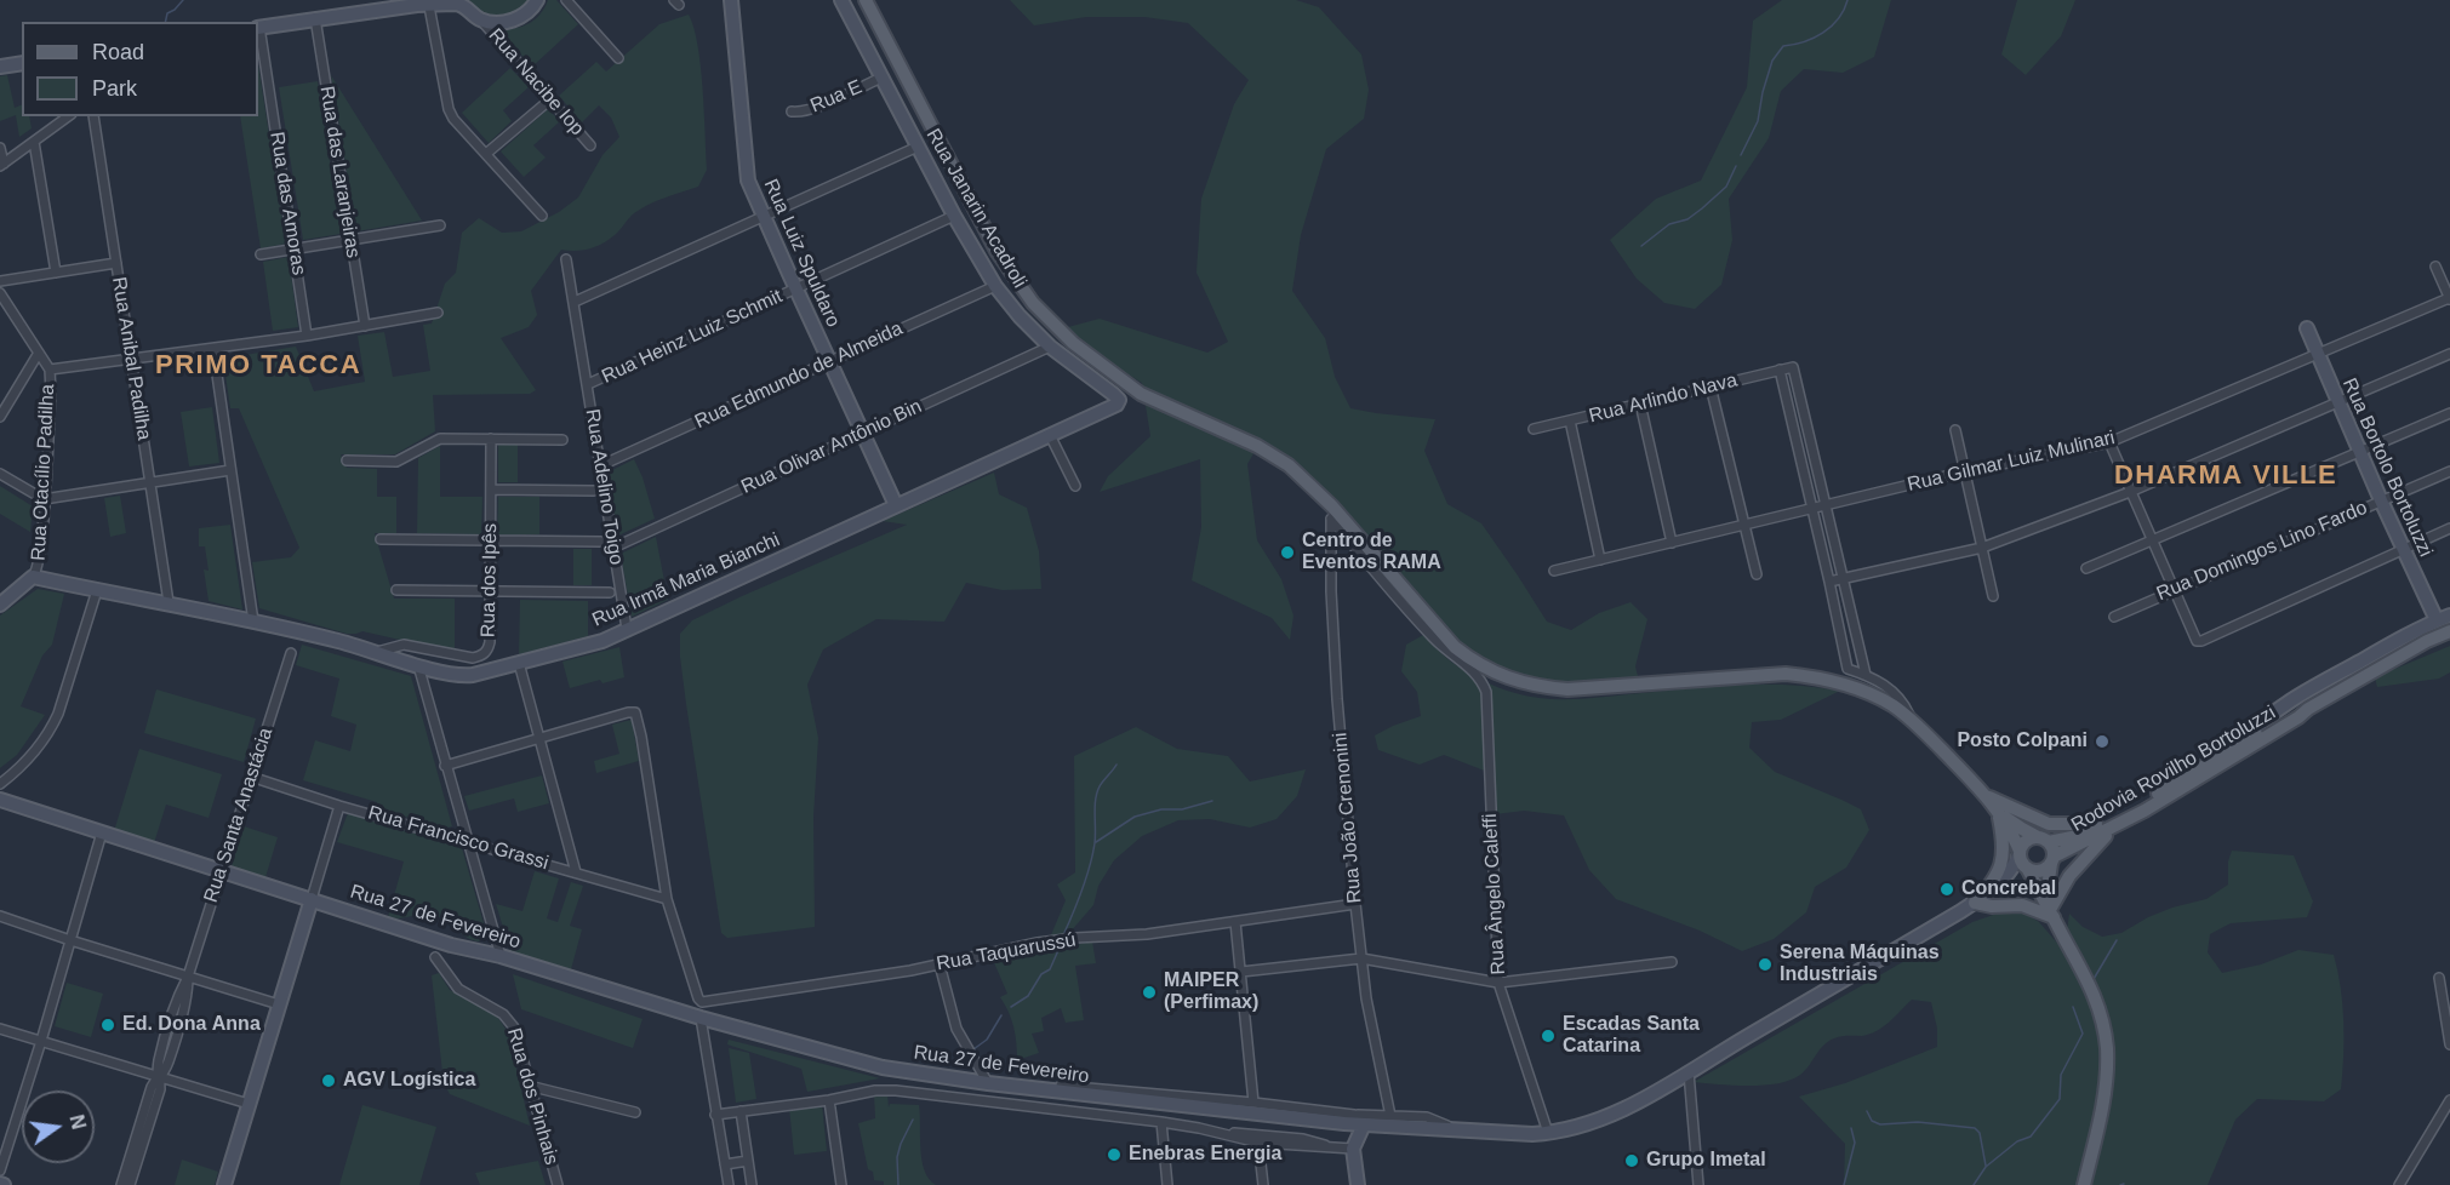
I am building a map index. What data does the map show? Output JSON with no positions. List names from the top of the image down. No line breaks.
{"streets":{"main road":["Rodovia Rovilho Bortoluzzi"],"street":["Rua Nacibe Iop","Rua E","Rua das Laranjeiras","Rua das Amoras","Rua Janarin Acadroli","Rua Luiz Spuldaro","Rua Heinz Luiz Schmit","Rua Anibal Padilha","Rua Edmundo de Almeida","Rua Arlindo Nava","Rua Olivar Antônio Bin","Rua Gilmar Luiz Mulinari","Rua Bortolo Bortoluzzi","Rua Otacílio Padilha","Rua Adelino Toigo","Rua Domingos Lino Fardo","Rua dos Ipês","Rua Irmã Maria Bianchi","Rua Santa Anastácia","Rua João Crenonini","Rua Francisco Grassi","Rua Ângelo Caleffi","Rua 27 de Fevereiro","Rua Taquarussú","Rua dos Pinhais"]},"crossings":[["Rua E","Rua Janarin Acadroli"],["Rua Janarin Acadroli","Rua Heinz Luiz Schmit"],["Rua Janarin Acadroli","Rua Edmundo de Almeida"],["Rua Janarin Acadroli","Rua Olivar Antônio Bin"],["Rua Janarin Acadroli","Rua Irmã Maria Bianchi"],["Rua Luiz Spuldaro","Rua Heinz Luiz Schmit"],["Rua Luiz Spuldaro","Rua Edmundo de Almeida"],["Rua Luiz Spuldaro","Rua Olivar Antônio Bin"],["Rua Luiz Spuldaro","Rua Irmã Maria Bianchi"],["Rua Heinz Luiz Schmit","Rua Adelino Toigo"],["Rua Anibal Padilha","Rua Irmã Maria Bianchi"],["Rua Edmundo de Almeida","Rua Adelino Toigo"],["Rua Arlindo Nava","Rua Gilmar Luiz Mulinari"],["Rua Olivar Antônio Bin","Rua Adelino Toigo"],["Rua Gilmar Luiz Mulinari","Rua Bortolo Bortoluzzi"],["Rua Bortolo Bortoluzzi","Rua Domingos Lino Fardo"],["Rua Otacílio Padilha","Rua Irmã Maria Bianchi"],["Rua Adelino Toigo","Rua Irmã Maria Bianchi"],["Rua dos Ipês","Rua Irmã Maria Bianchi"],["Rodovia Rovilho Bortoluzzi","Rua 27 de Fevereiro"],["Rua Santa Anastácia","Rua Francisco Grassi"],["Rua Santa Anastácia","Rua 27 de Fevereiro"],["Rua João Crenonini","Rua Ângelo Caleffi"],["Rua João Crenonini","Rua Taquarussú"],["Rua Ângelo Caleffi","Rua 27 de Fevereiro"]],"districts":["PRIMO TACCA","DHARMA VILLE"],"places":["Centro de Eventos RAMA","Posto Colpani","Concrebal","Serena Máquinas Industriais","MAIPER (Perfimax)","Ed. Dona Anna","Escadas Santa Catarina","AGV Logística","Enebras Energia","Grupo Imetal"],"legend":["Road","Park"],"north":"right"}
